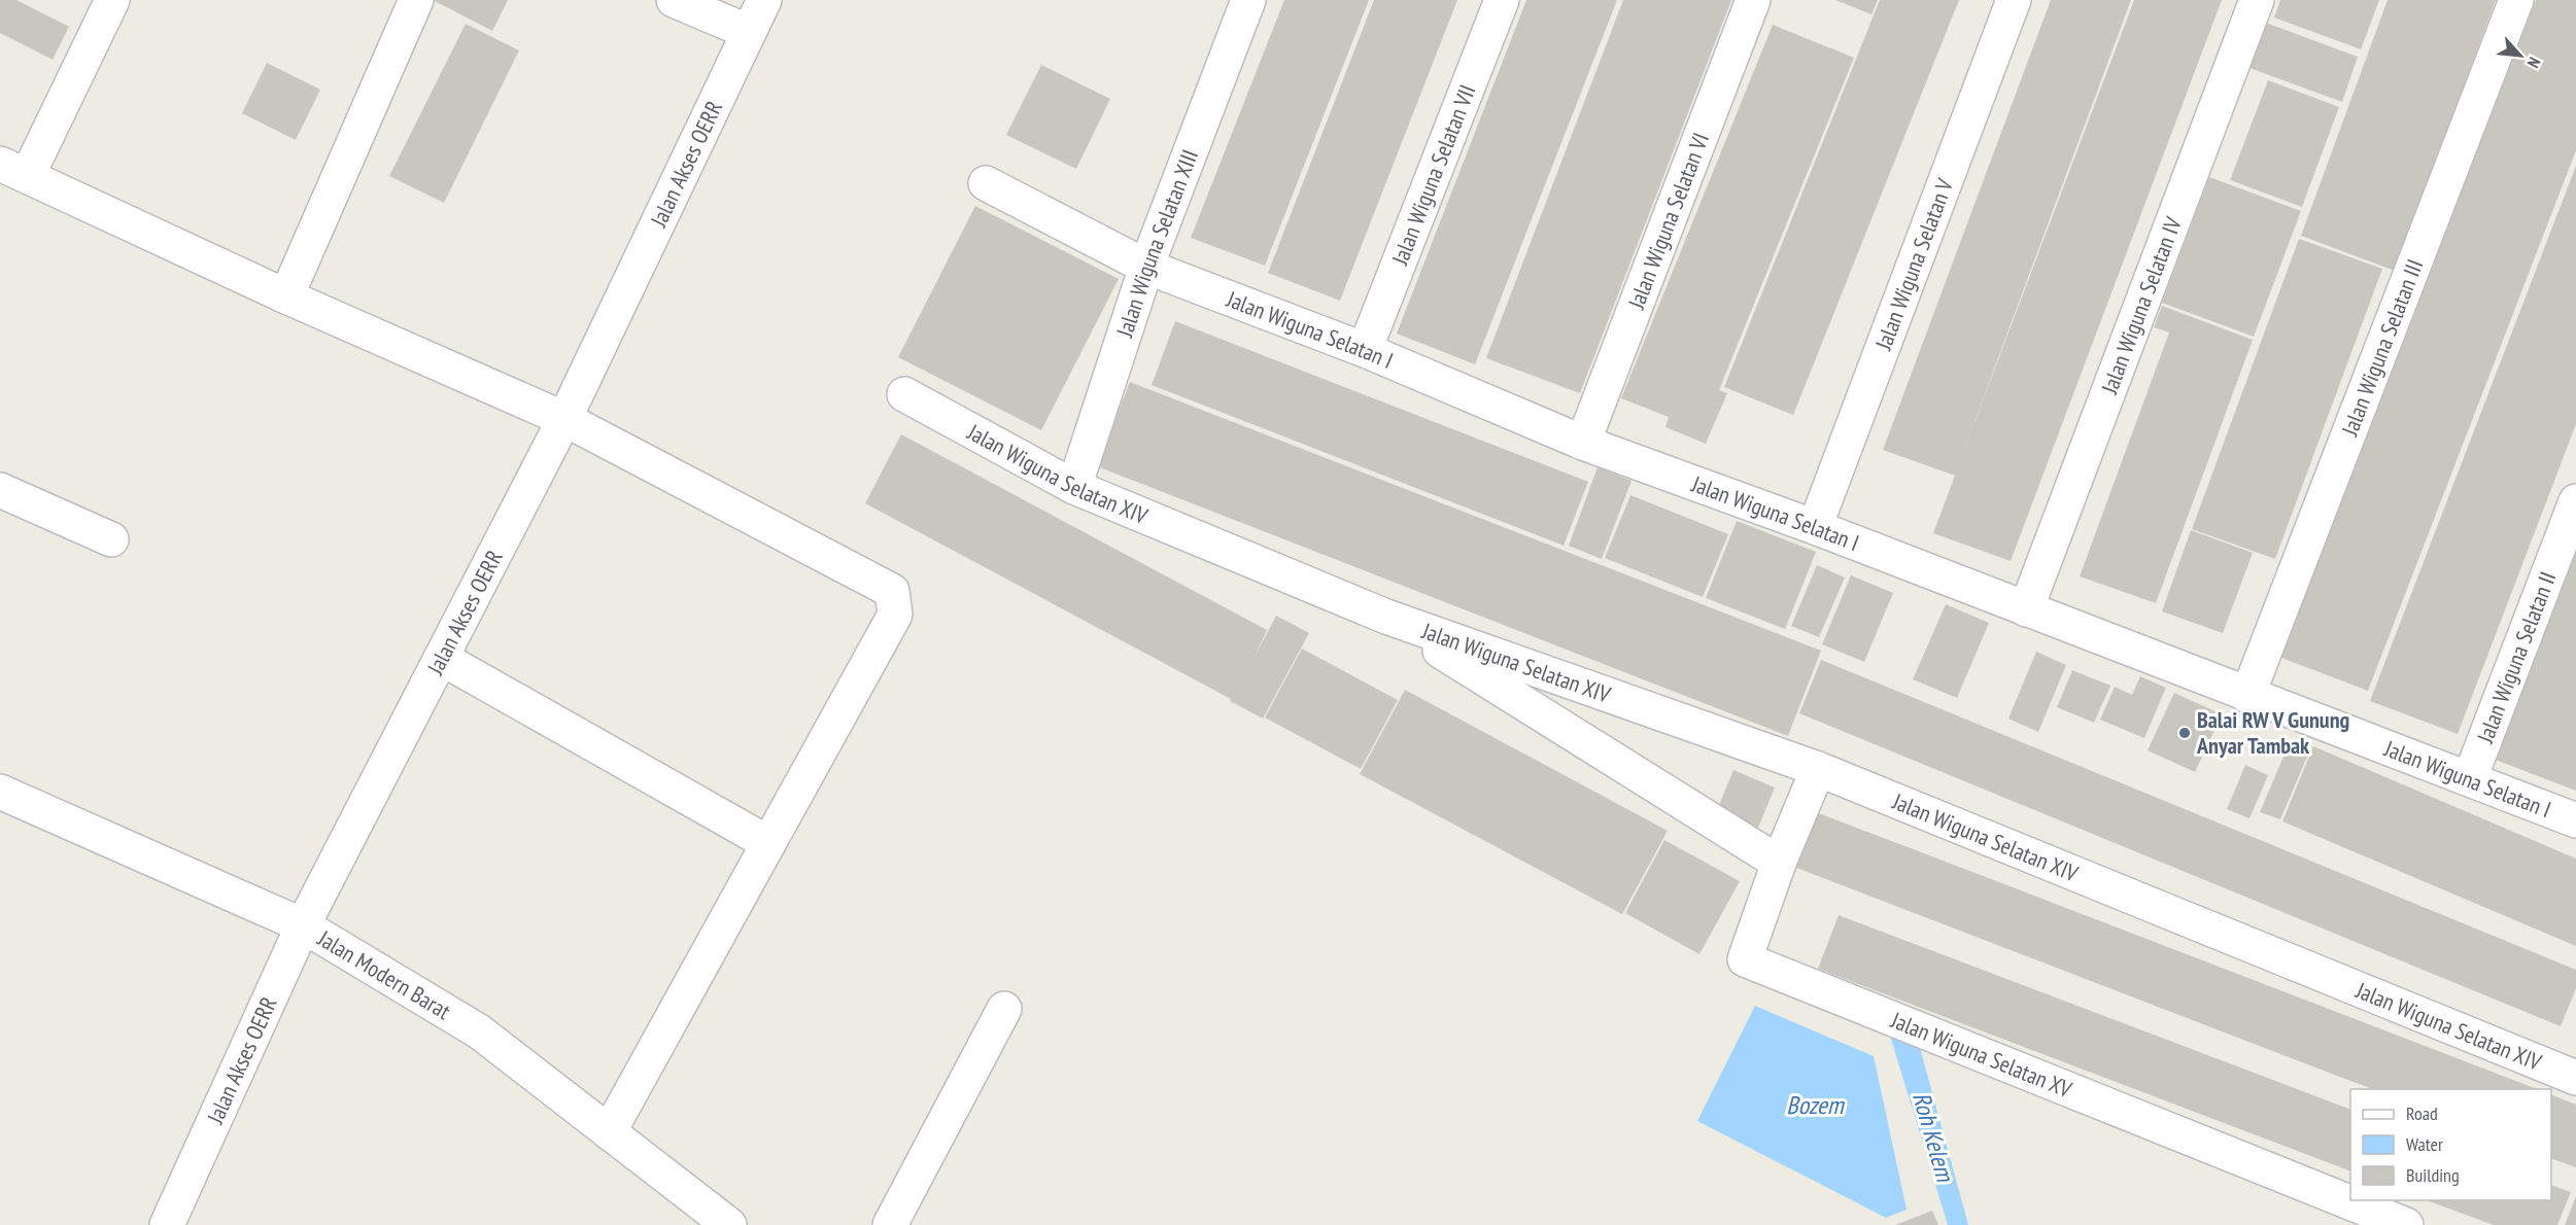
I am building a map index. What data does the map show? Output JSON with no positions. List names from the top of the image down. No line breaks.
{"streets":{"street":["Jalan Akses OERR","Jalan Wiguna Selatan VII","Jalan Wiguna Selatan VI","Jalan Wiguna Selatan XIII","Jalan Wiguna Selatan V","Jalan Wiguna Selatan IV","Jalan Wiguna Selatan I","Jalan Wiguna Selatan III","Jalan Wiguna Selatan XIV","Jalan Wiguna Selatan II","Jalan Modern Barat","Jalan Wiguna Selatan XV"]},"crossings":[["Jalan Akses OERR","Jalan Modern Barat"],["Jalan Wiguna Selatan VII","Jalan Wiguna Selatan I"],["Jalan Wiguna Selatan VI","Jalan Wiguna Selatan I"],["Jalan Wiguna Selatan XIII","Jalan Wiguna Selatan I"],["Jalan Wiguna Selatan XIII","Jalan Wiguna Selatan XIV"],["Jalan Wiguna Selatan V","Jalan Wiguna Selatan I"],["Jalan Wiguna Selatan IV","Jalan Wiguna Selatan I"],["Jalan Wiguna Selatan I","Jalan Wiguna Selatan III"],["Jalan Wiguna Selatan I","Jalan Wiguna Selatan II"],["Jalan Wiguna Selatan XIV","Jalan Wiguna Selatan XV"]],"water":["Bozem","Roh Kelem"],"places":["Balai RW V Gunung Anyar Tambak"],"legend":["Road","Water","Building"],"north":"bottom right"}
